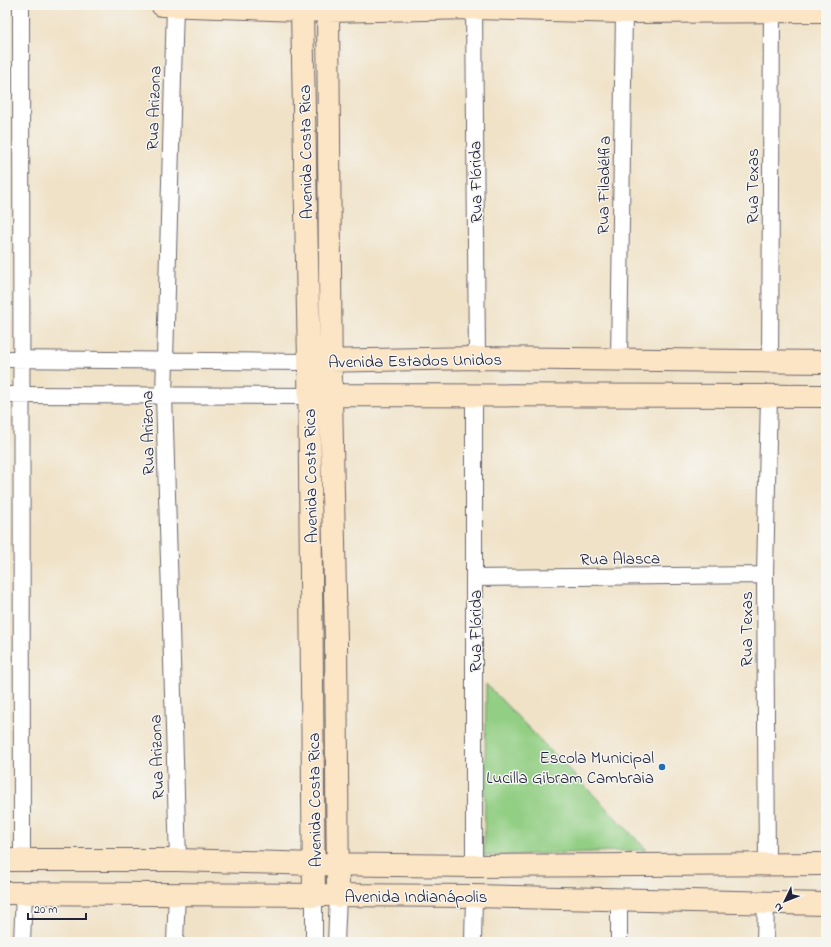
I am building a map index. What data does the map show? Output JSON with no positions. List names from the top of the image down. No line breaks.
{"streets":{"street":["Rua Arizona","Avenida Costa Rica","Rua Flórida","Rua Filadélfia","Rua Texas","Avenida Estados Unidos","Rua Alasca","Avenida Indianápolis"]},"crossings":[["Rua Arizona","Avenida Estados Unidos"],["Rua Arizona","Avenida Indianápolis"],["Avenida Costa Rica","Avenida Estados Unidos"],["Avenida Costa Rica","Avenida Indianápolis"],["Rua Flórida","Avenida Estados Unidos"],["Rua Flórida","Rua Alasca"],["Rua Flórida","Avenida Indianápolis"],["Rua Filadélfia","Avenida Estados Unidos"],["Rua Texas","Avenida Estados Unidos"],["Rua Texas","Rua Alasca"],["Rua Texas","Avenida Indianápolis"]],"places":["Escola Municipal Lucilla Gibram Cambraia"],"scale_bar":"20 m","north":"bottom left"}
